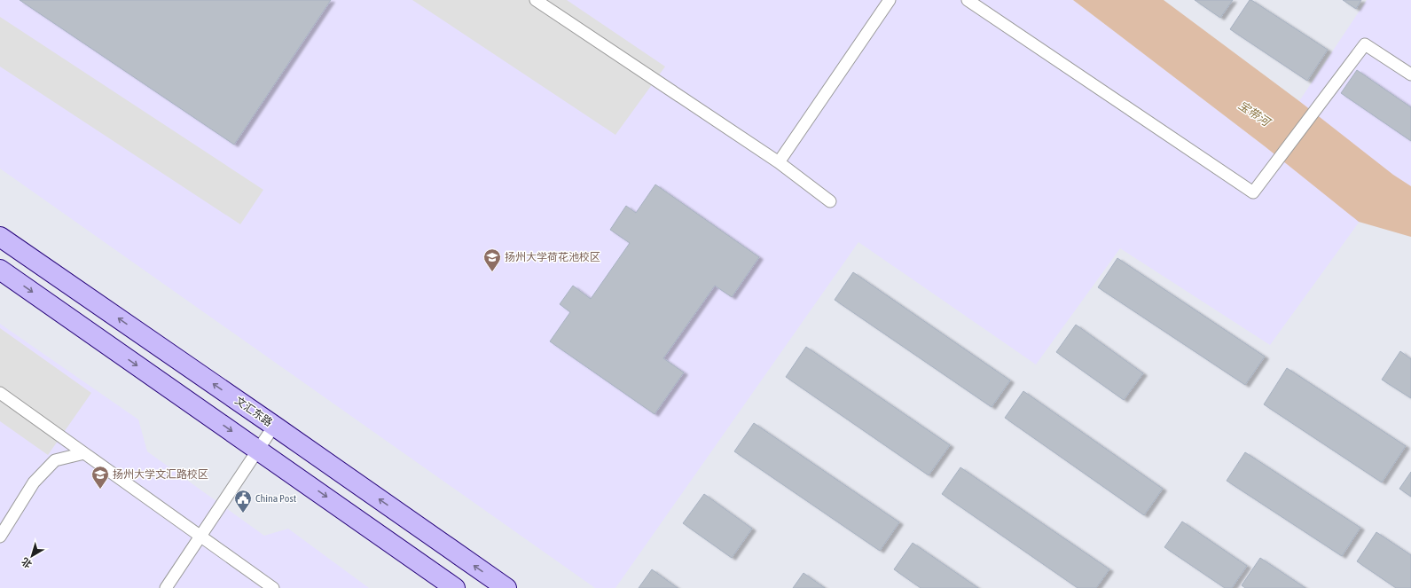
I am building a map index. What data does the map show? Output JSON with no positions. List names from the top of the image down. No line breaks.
{"streets":{"main road":["文汇东路"]},"water":["宝带河"],"places":{"school or university":["扬州大学荷花池校区","扬州大学文汇路校区"],"public building":["China Post"]},"north":"bottom left"}
